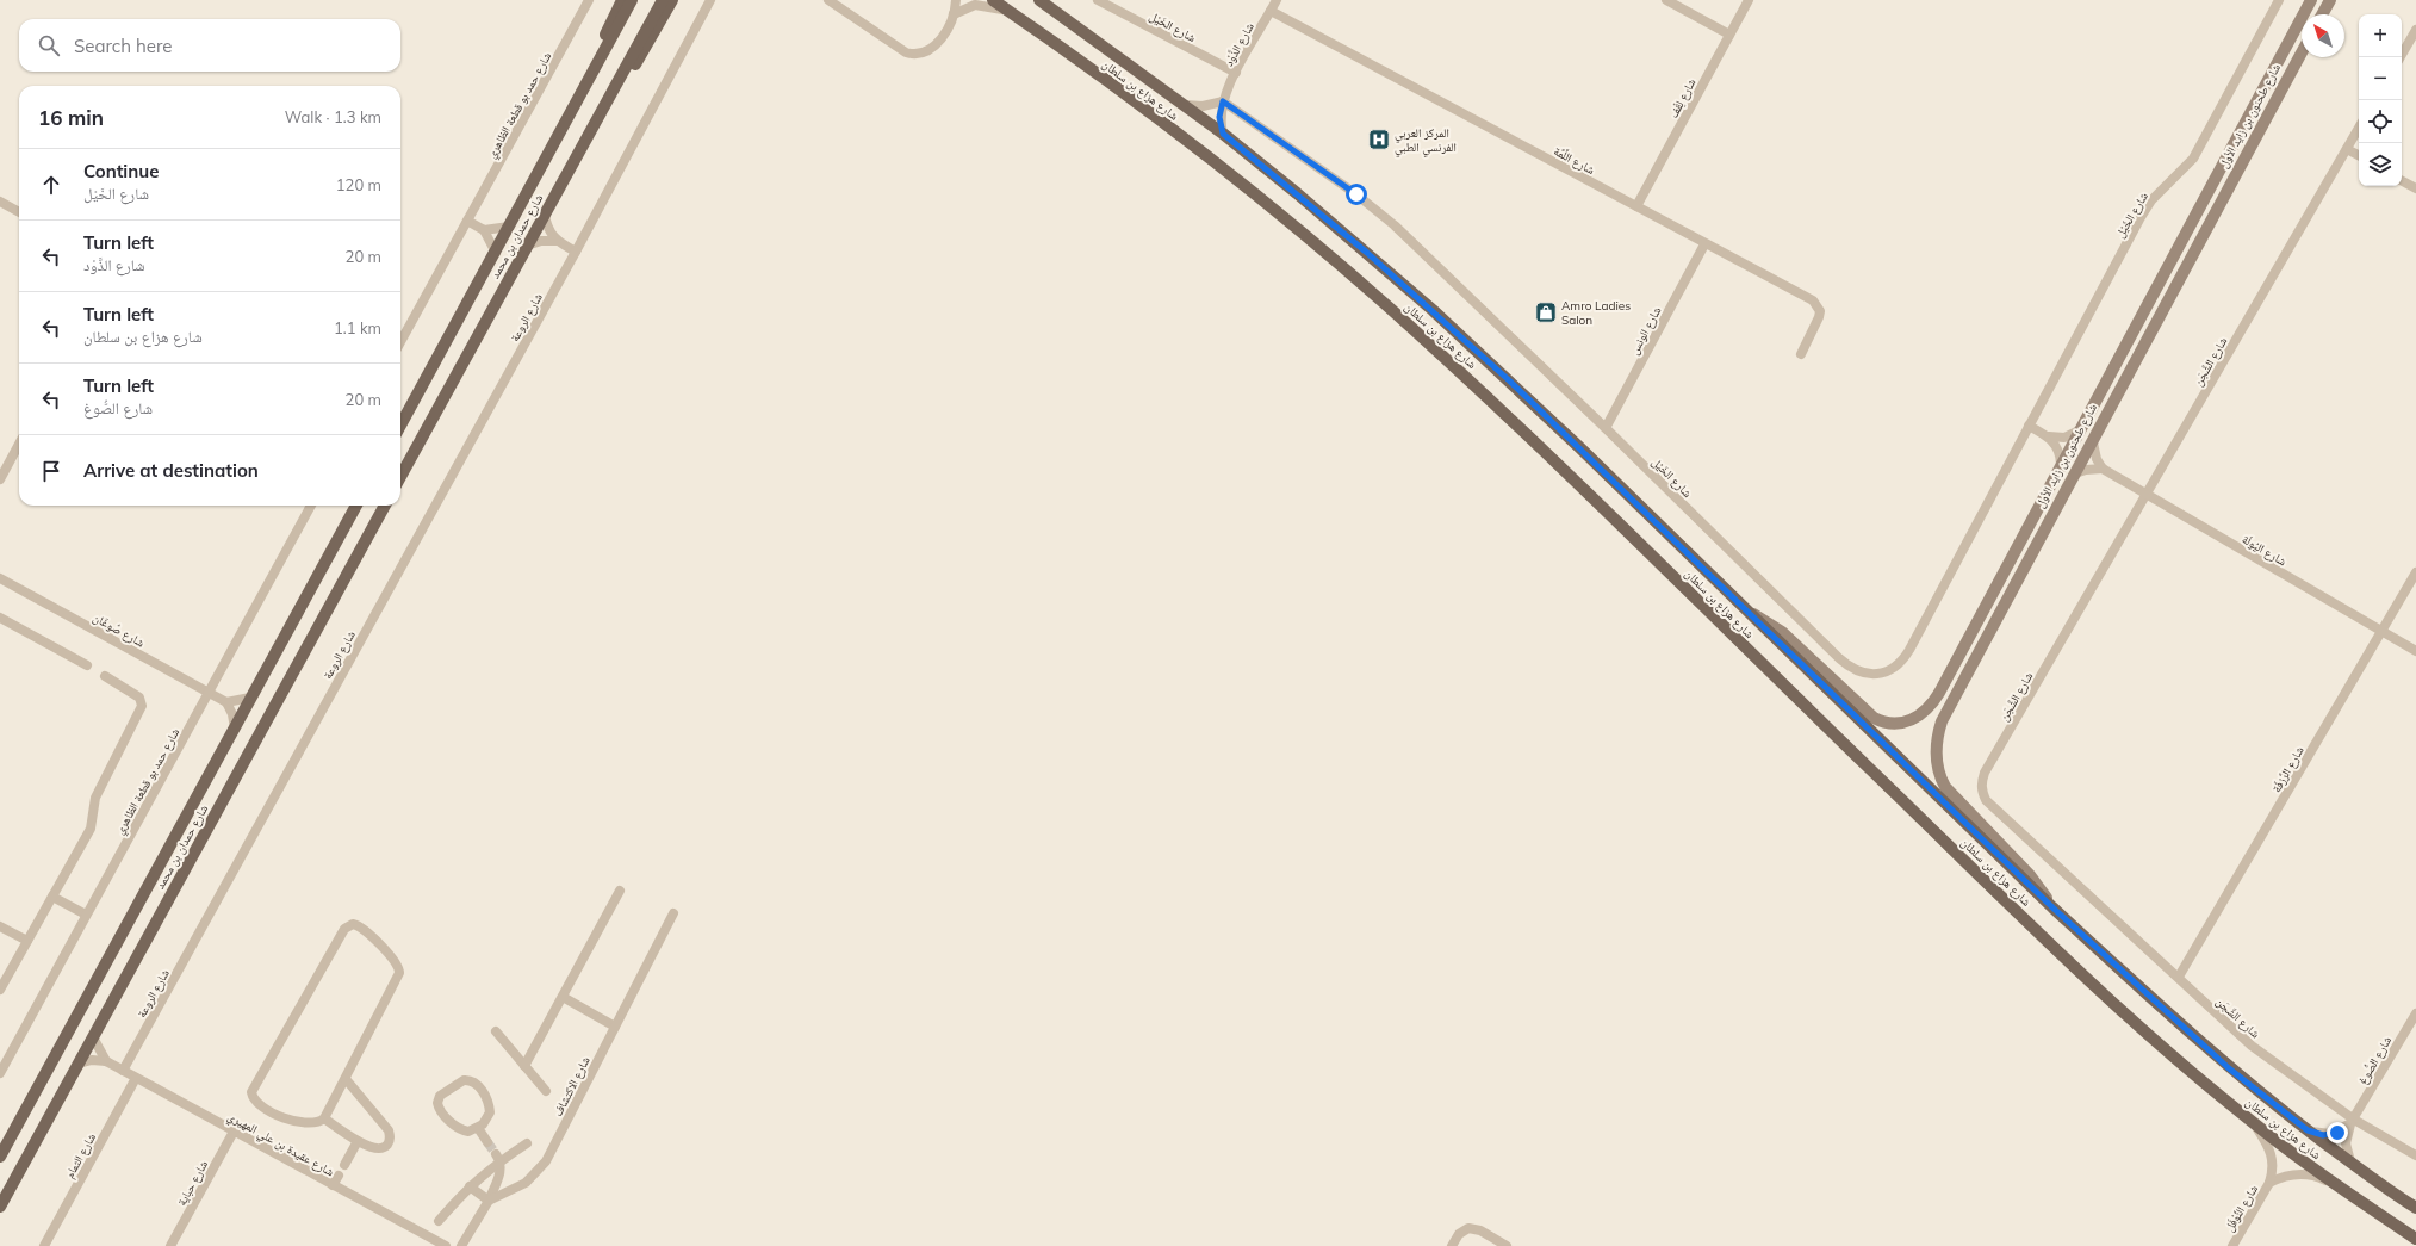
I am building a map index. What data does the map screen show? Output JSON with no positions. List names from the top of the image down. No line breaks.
{"streets":{"main road":["شارع هزاع بن سلطان","شارع حمدان بن محمد"],"street":["شارع الخَيْل","شارع الذَّوْد","شارع لِقْف","شارع حمد بو قطعة الظاهري","شارع طحنون بن زايد الأول","شارع اللَّمَّة","شارع الروعة","شارع الونس","شارع الشَّجَن","شارع اليُولَة","شارع صُوغَان","شارع الرَّزفَة","شارع الصُّوغ","شارع الاكتشاف","شارع عقيدة بن علي المهيري","شارع الثمام","شارع حباية","شارع النَّوْفَل"]},"crossings":[["شارع الخَيْل","شارع الذَّوْد"],["شارع الخَيْل","شارع الونس"],["شارع الذَّوْد","شارع هزاع بن سلطان"],["شارع الذَّوْد","شارع اللَّمَّة"],["شارع هزاع بن سلطان","شارع طحنون بن زايد الأول"],["شارع هزاع بن سلطان","شارع الصُّوغ"],["شارع هزاع بن سلطان","شارع النَّوْفَل"],["شارع لِقْف","شارع اللَّمَّة"],["شارع حمد بو قطعة الظاهري","شارع صُوغَان"],["شارع اللَّمَّة","شارع الونس"],["شارع الروعة","شارع عقيدة بن علي المهيري"],["شارع الشَّجَن","شارع اليُولَة"],["شارع الشَّجَن","شارع الرَّزفَة"],["شارع الشَّجَن","شارع الصُّوغ"],["شارع اليُولَة","شارع الرَّزفَة"],["شارع عقيدة بن علي المهيري","شارع الثمام"],["شارع عقيدة بن علي المهيري","شارع حباية"]],"places":{"hospital":["المركز العربي الفرنسي الطبي"],"shop":["Amro Ladies Salon"]},"north":"top left","page":{"map_buttons":["+","−"],"search":"Search here","heading":["16 min","Walk · 1.3 km"],"list":[["Continue","شارع الخَيْل","120 m"],["Turn left","شارع الذَّوْد","20 m"],["Turn left","شارع هزاع بن سلطان","1.1 km"],["Turn left","شارع الصُّوغ","20 m"],"Arrive at destination"]}}
